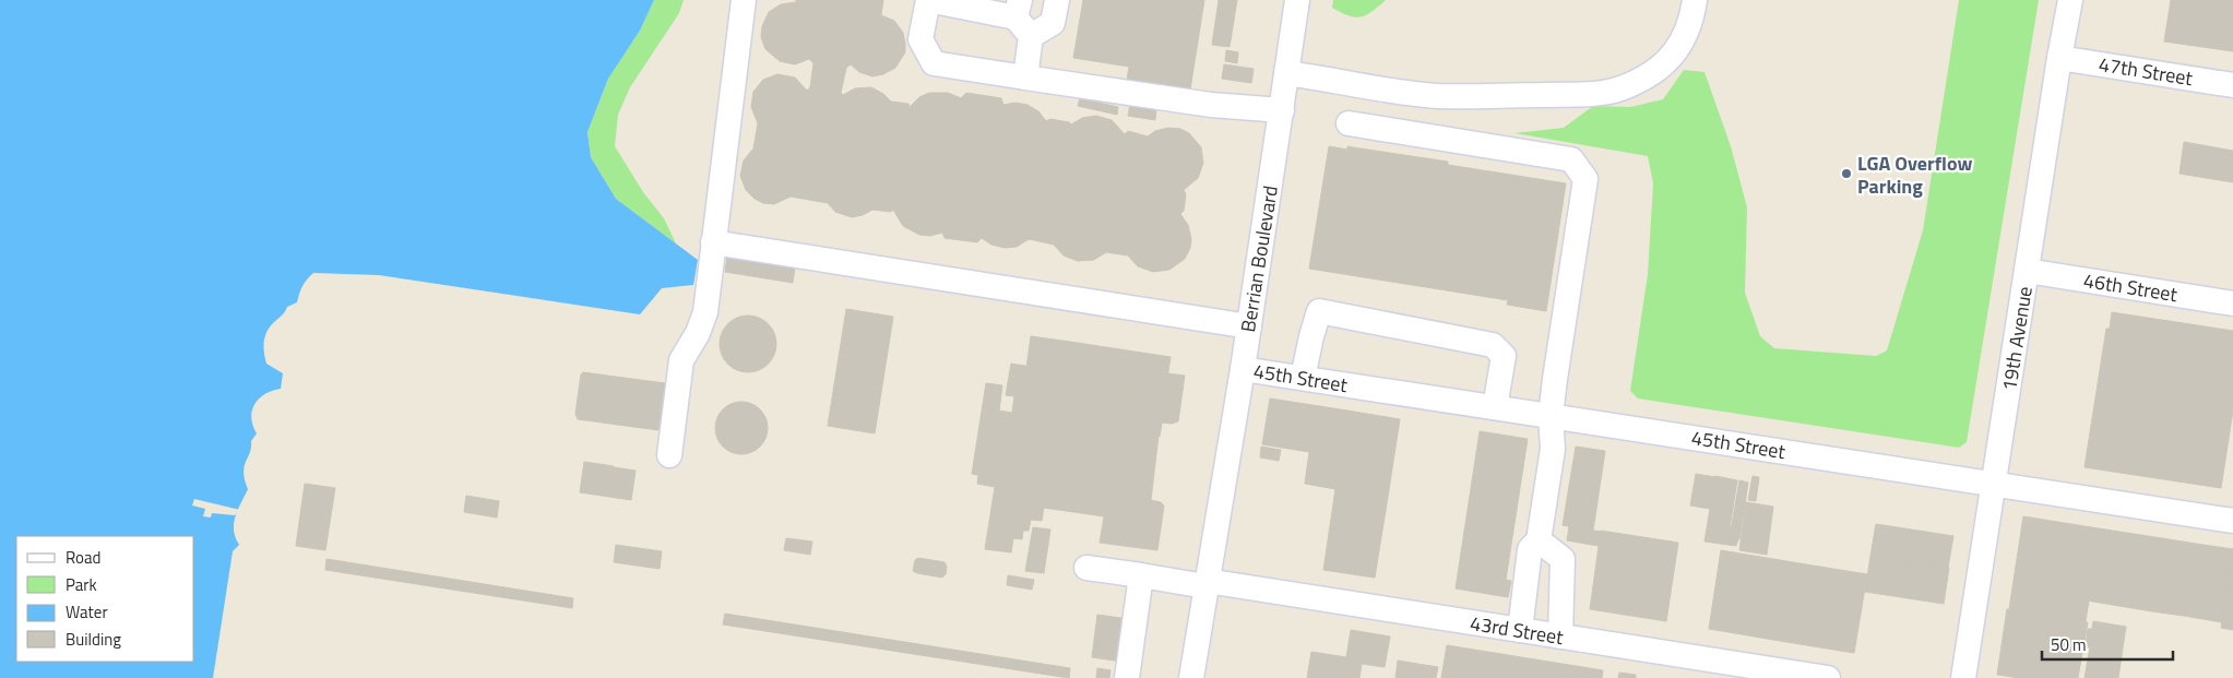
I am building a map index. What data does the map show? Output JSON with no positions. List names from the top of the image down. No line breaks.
{"streets":{"street":["47th Street","Berrian Boulevard","46th Street","19th Avenue","45th Street","43rd Street"]},"crossings":[["47th Street","19th Avenue"],["Berrian Boulevard","45th Street"],["Berrian Boulevard","43rd Street"],["46th Street","19th Avenue"],["19th Avenue","45th Street"]],"places":["LGA Overflow Parking"],"legend":["Road","Park","Water","Building"],"scale_bar":"50 m"}
